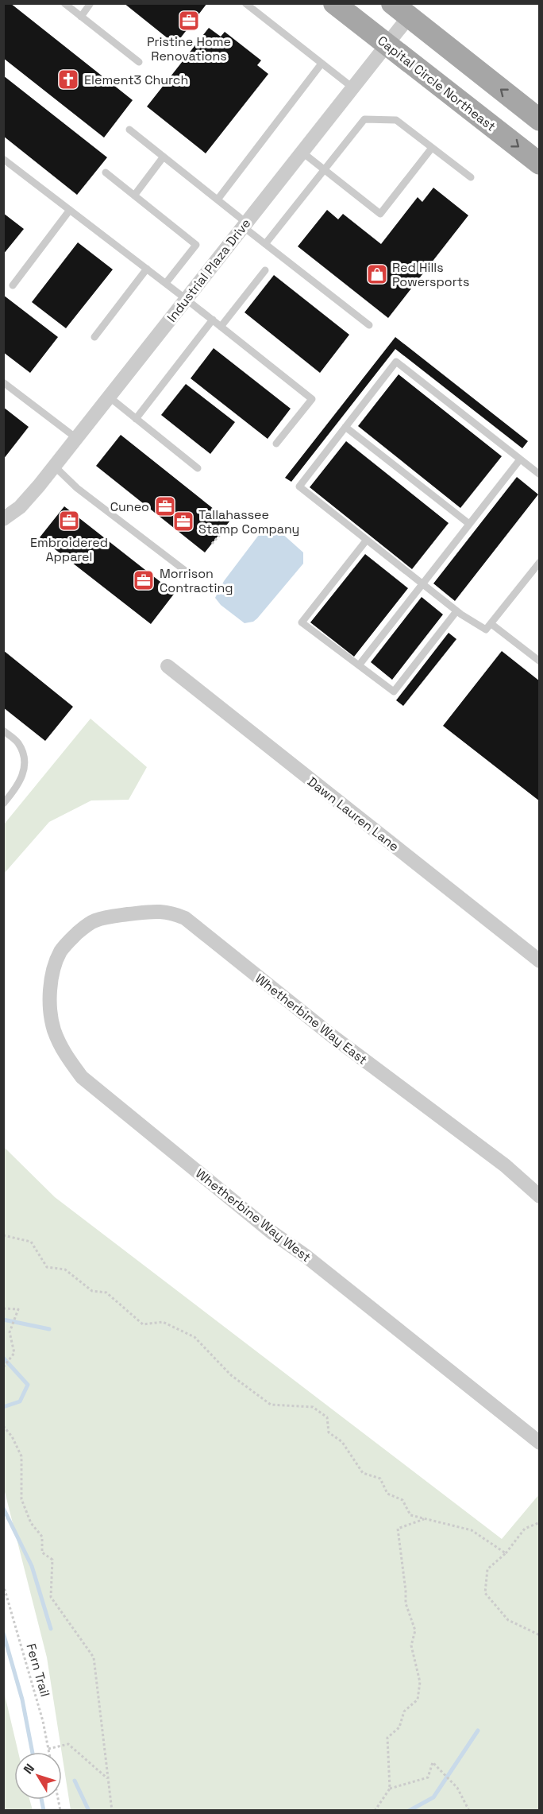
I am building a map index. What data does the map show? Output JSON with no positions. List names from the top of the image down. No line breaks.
{"streets":{"main road":["Capital Circle Northeast"],"street":["Industrial Plaza Drive","Dawn Lauren Lane","Whetherbine Way East","Whetherbine Way West"],"path":["Fern Trail"]},"crossings":[["Capital Circle Northeast","Industrial Plaza Drive"],["Whetherbine Way East","Whetherbine Way West"]],"places":{"office":["Pristine Home Renovations","Cuneo","Embroidered Apparel","Tallahassee Stamp Company","Morrison Contracting"],"church":["Element3 Church"],"shop":["Red Hills Powersports"]},"north":"top left"}
